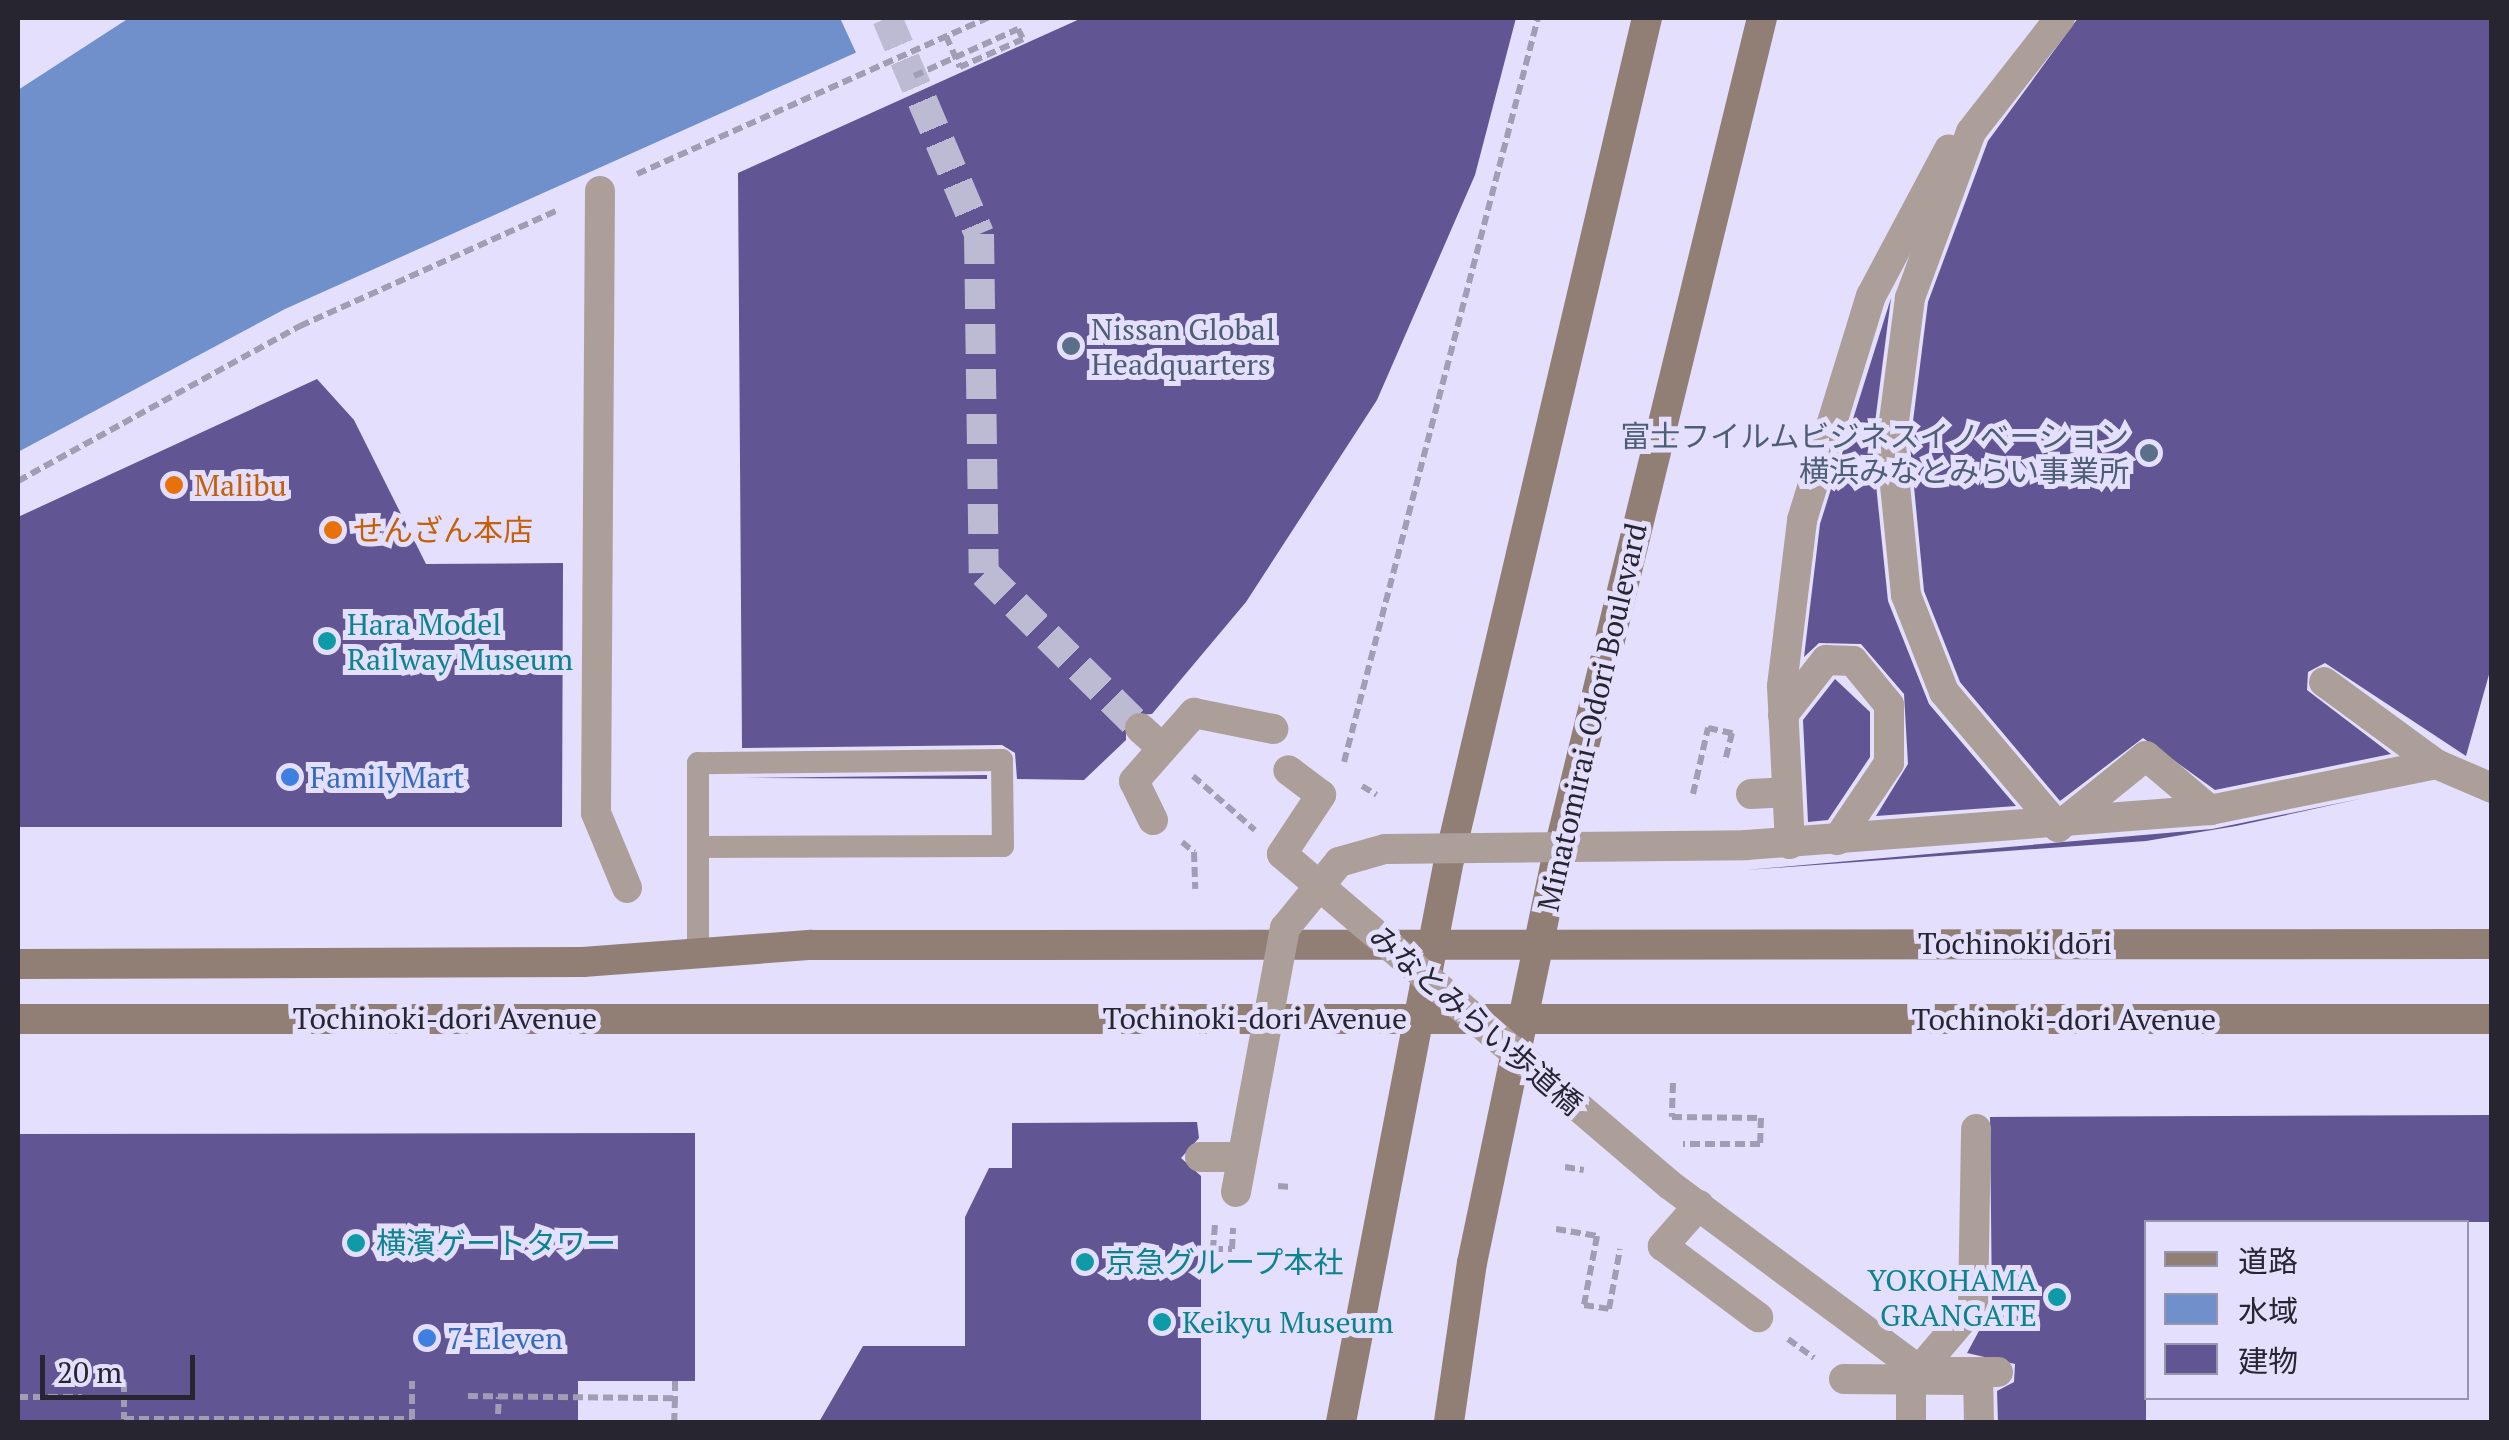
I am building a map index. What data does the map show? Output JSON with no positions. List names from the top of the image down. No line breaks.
{"streets":{"street":["Minatomirai-Odori Boulevard","Tochinoki dōri","Tochinoki-dori Avenue","みなとみらい歩道橋"]},"crossings":[["Minatomirai-Odori Boulevard","Tochinoki dōri"],["Minatomirai-Odori Boulevard","Tochinoki-dori Avenue"],["Tochinoki dōri","Tochinoki-dori Avenue"]],"places":["Nissan Global Headquarters","富士フイルムビジネスイノベーション 横浜みなとみらい事業所","Malibu","せんざん本店","Hara Model Railway Museum","FamilyMart","横濱ゲートタワー","京急グループ本社","YOKOHAMA GRANGATE","Keikyu Museum","7-Eleven"],"legend":["道路","水域","建物"],"scale_bar":"20 m"}
